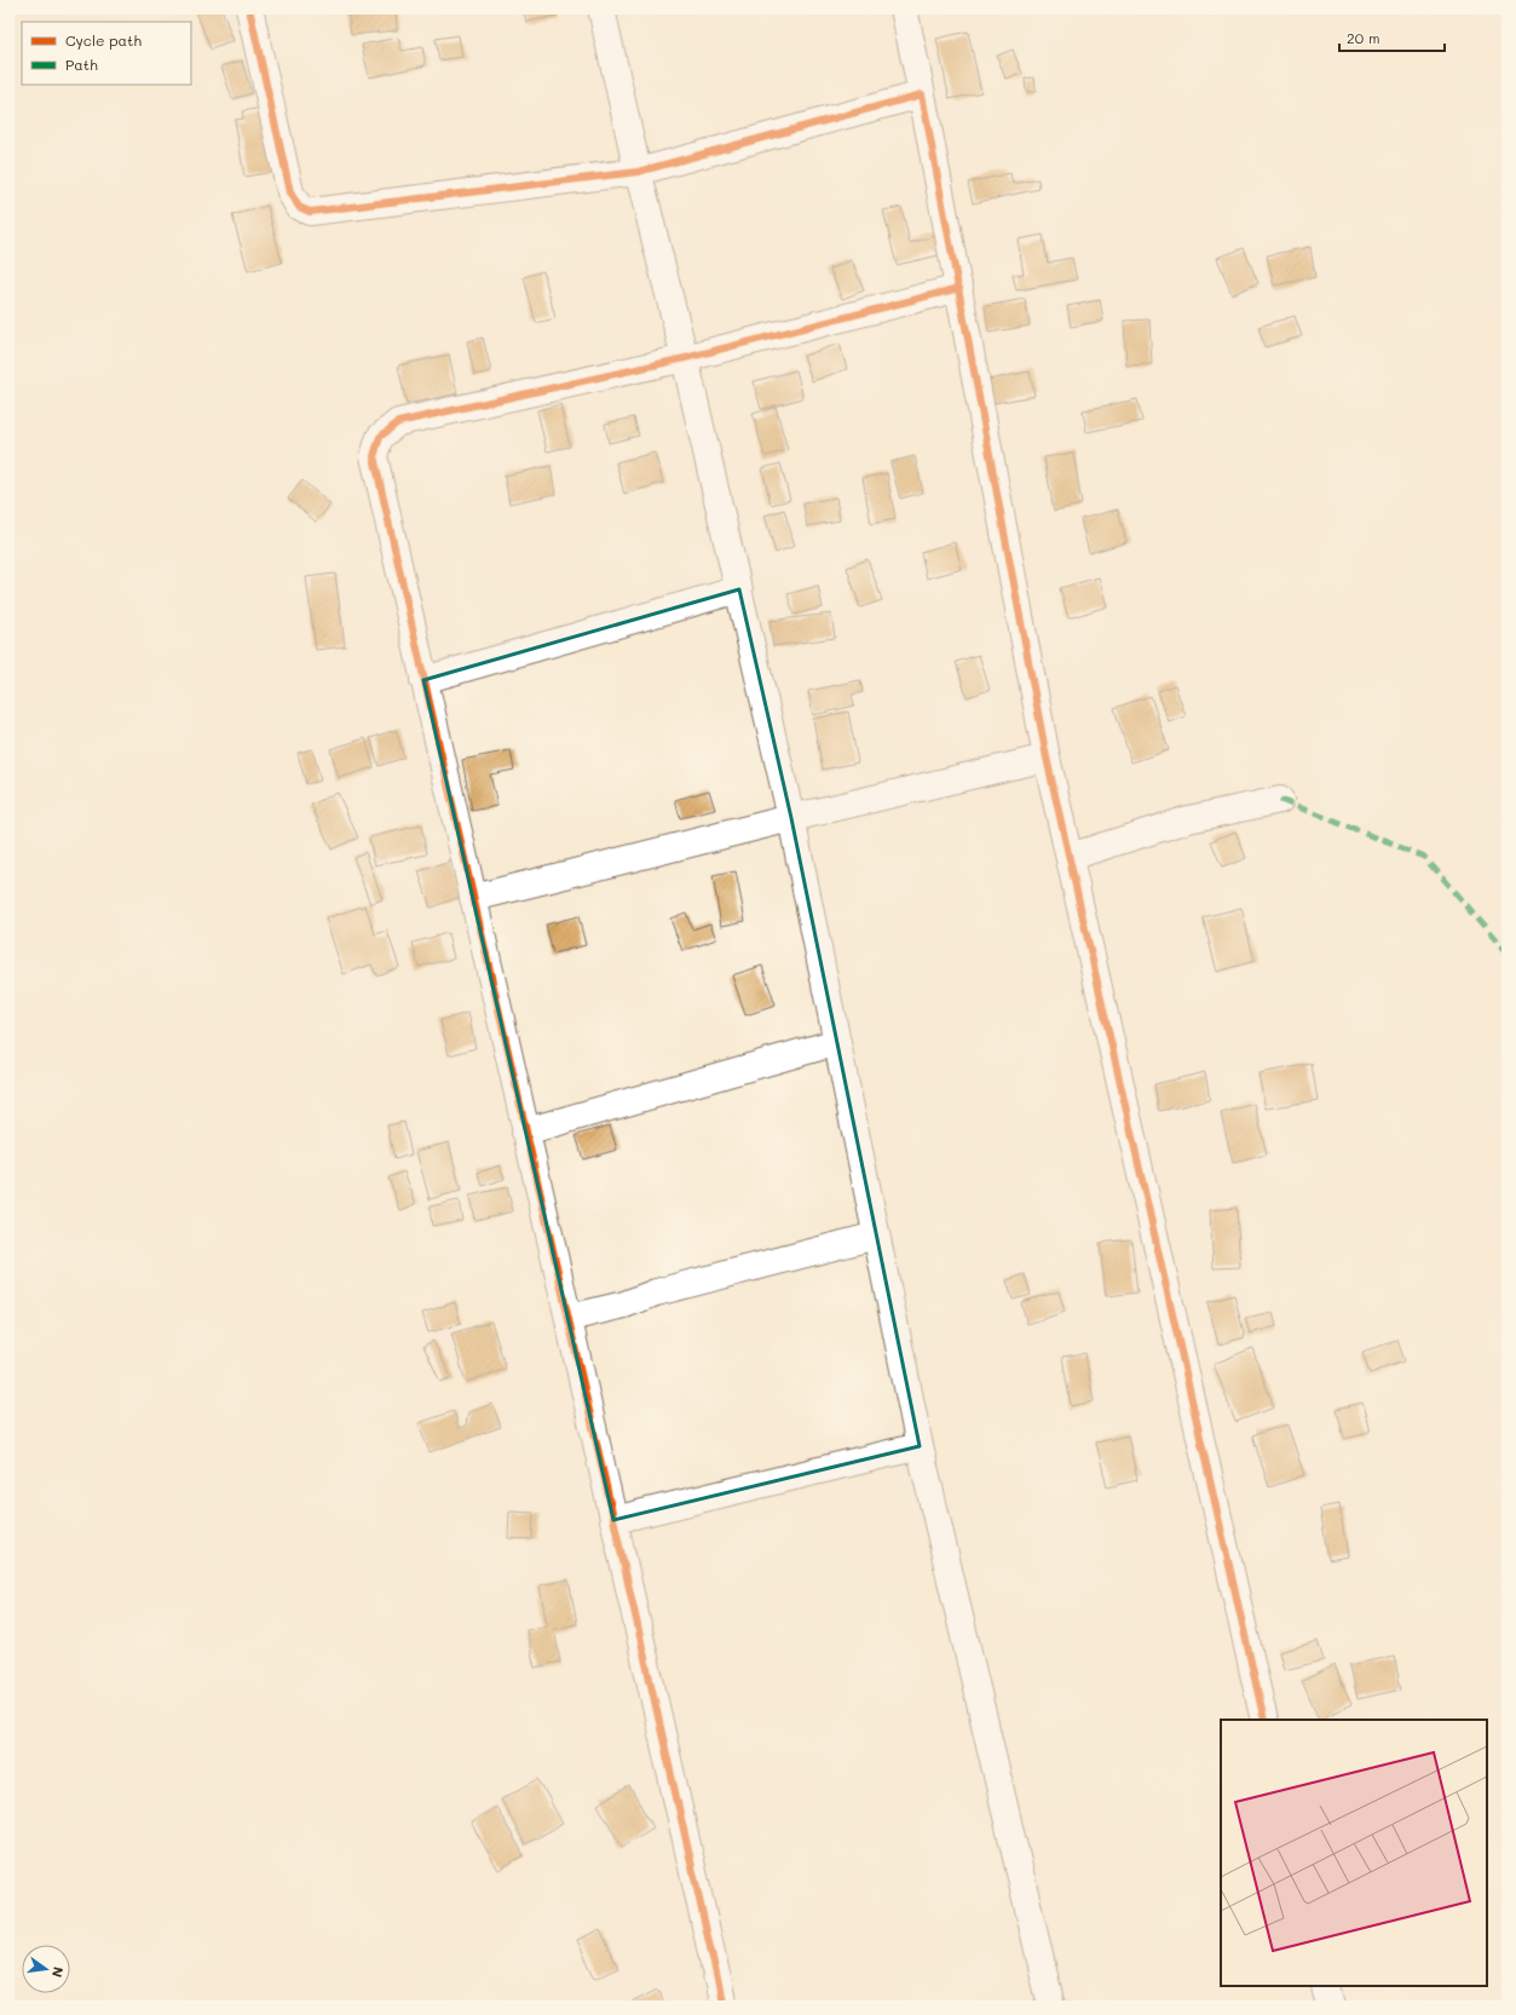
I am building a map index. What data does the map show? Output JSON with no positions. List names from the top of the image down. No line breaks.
{"legend":["Cycle path","Path"],"scale_bar":"20 m","north":"right"}
